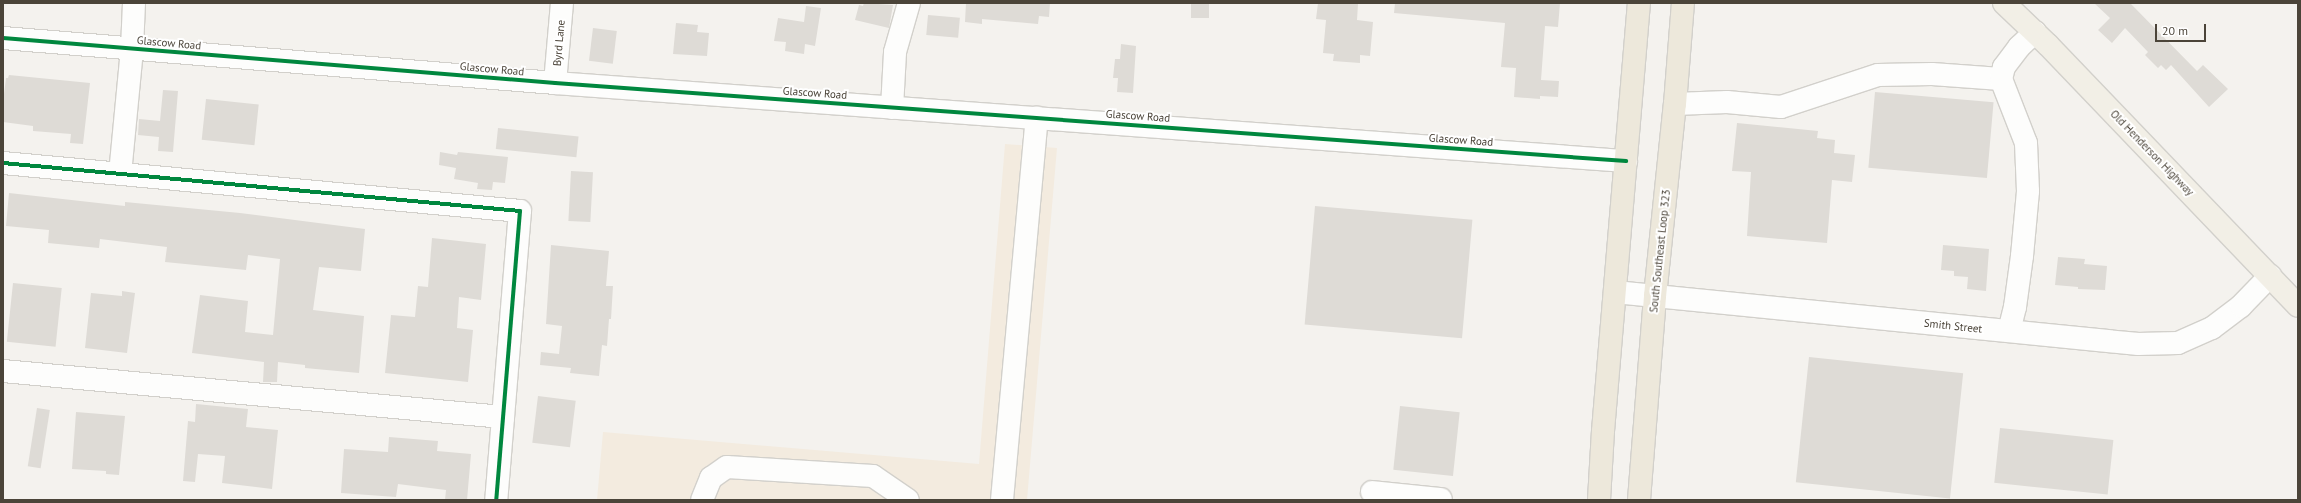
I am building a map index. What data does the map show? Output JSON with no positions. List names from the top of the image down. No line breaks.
{"streets":{"highway":["South Southeast Loop 323"],"main road":["Old Henderson Highway"],"street":["Glascow Road","Byrd Lane","Smith Street"]},"crossings":[["Glascow Road","Byrd Lane"],["Old Henderson Highway","Smith Street"],["South Southeast Loop 323","Smith Street"]],"scale_bar":"20 m"}
